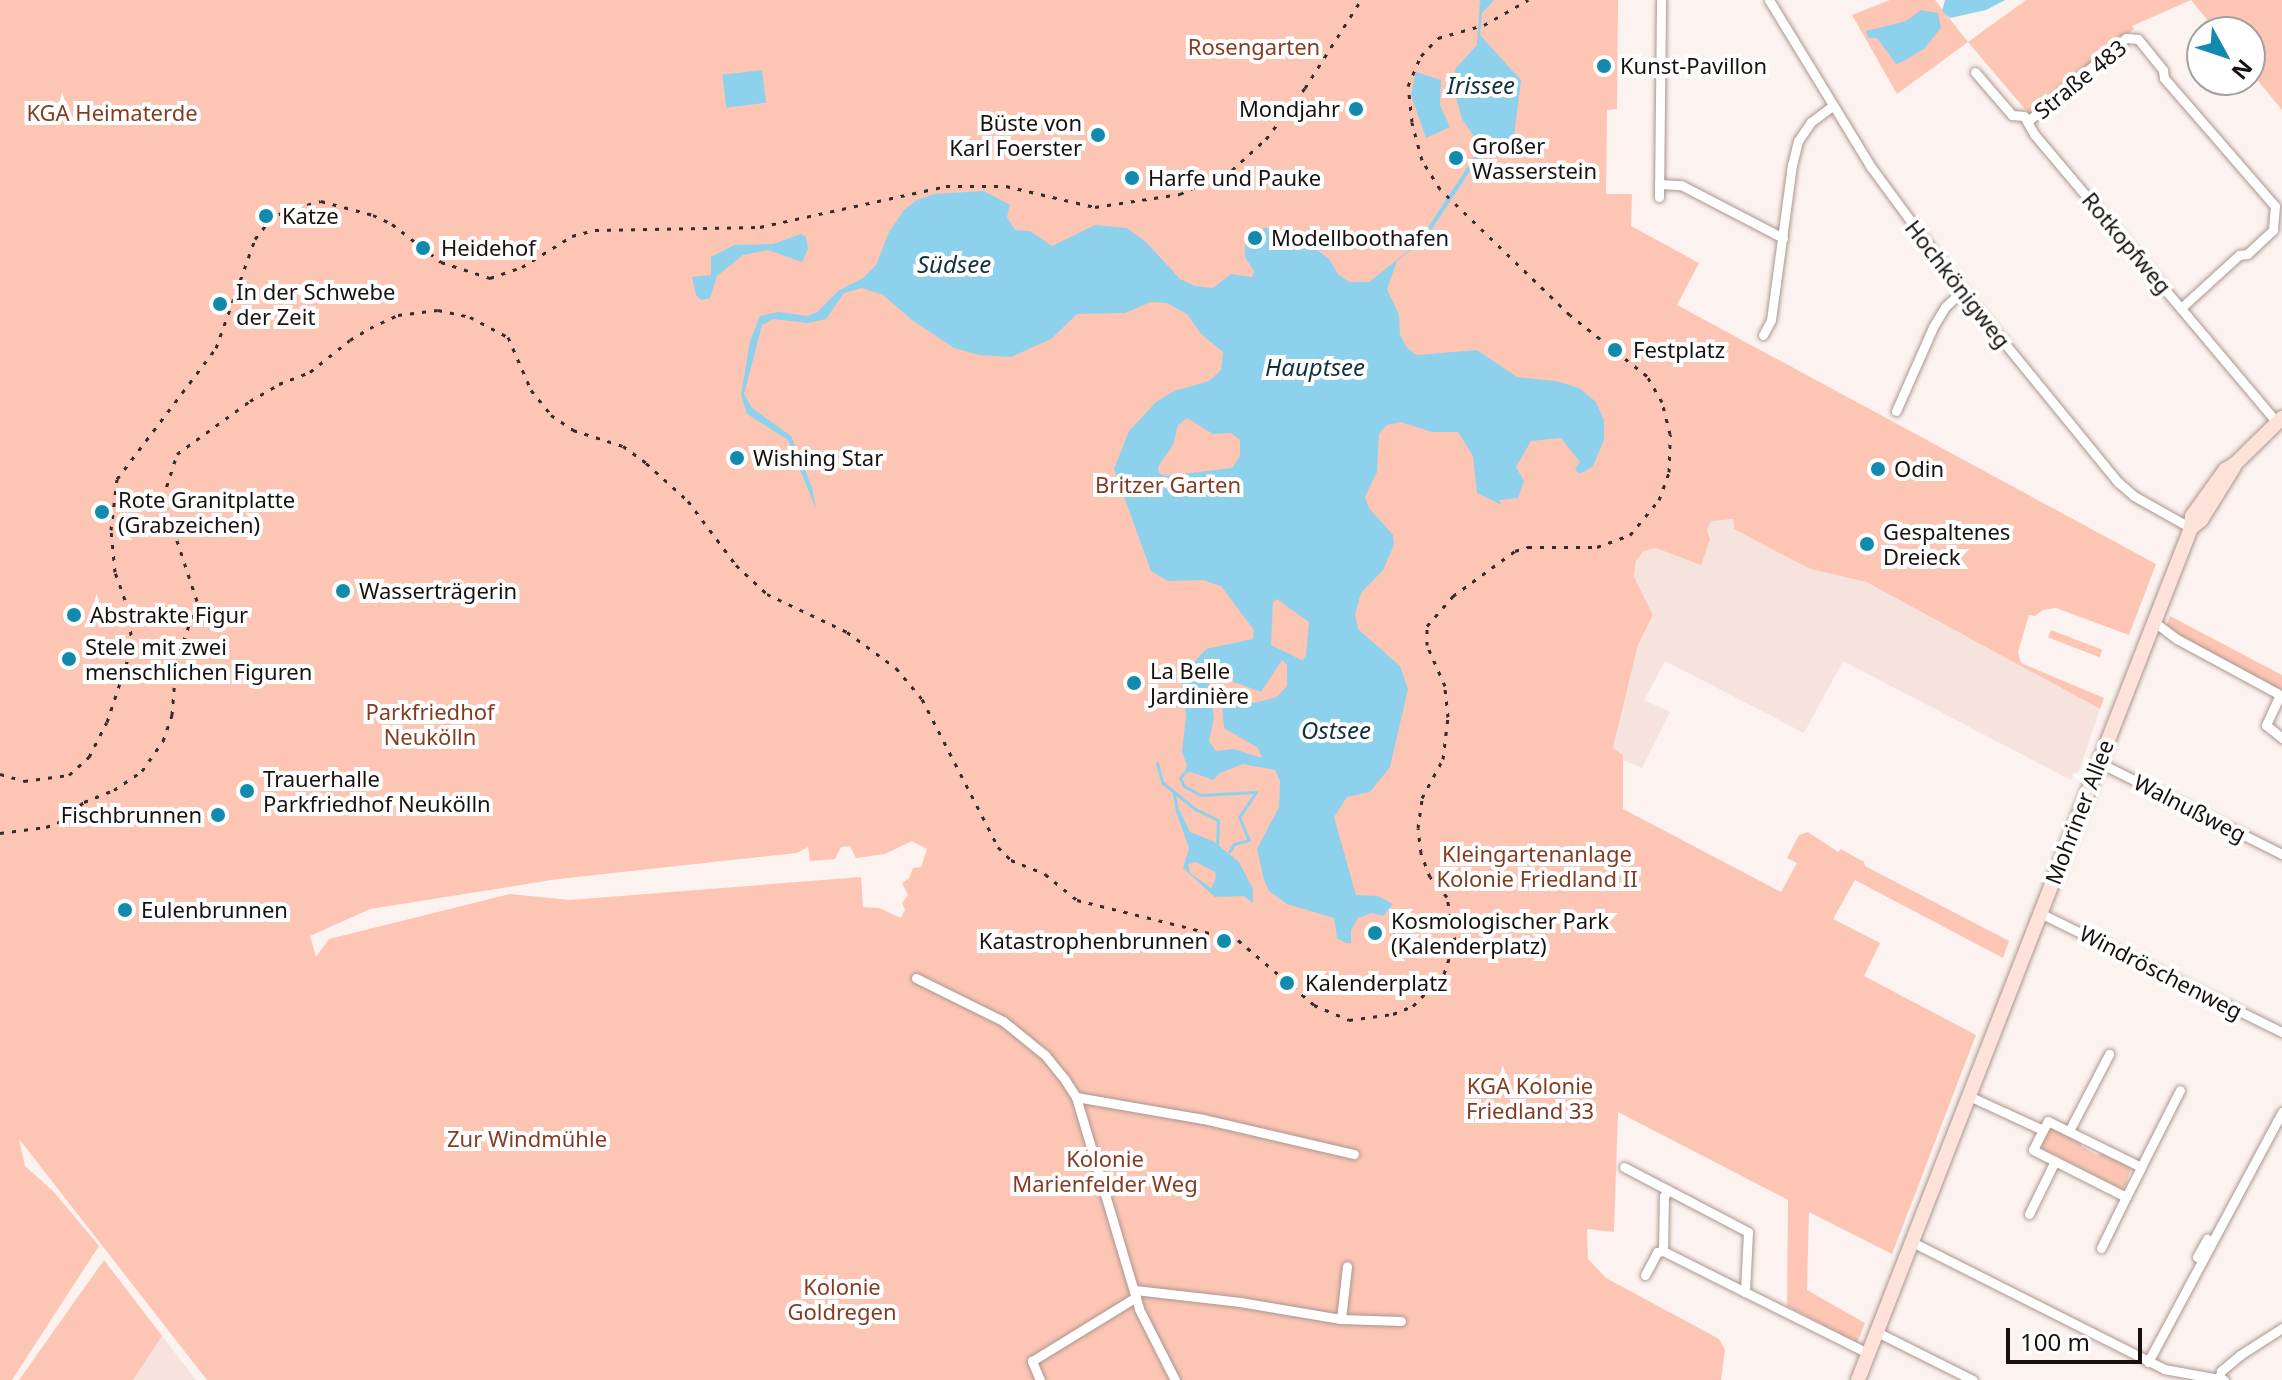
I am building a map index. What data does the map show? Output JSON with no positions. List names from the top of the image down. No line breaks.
{"streets":{"main road":["Mohriner Allee"],"street":["Straße 483","Rotkopfweg","Hochkönigweg","Walnußweg","Windröschenweg"]},"crossings":[["Straße 483","Rotkopfweg"],["Rotkopfweg","Mohriner Allee"],["Hochkönigweg","Mohriner Allee"],["Walnußweg","Mohriner Allee"],["Mohriner Allee","Windröschenweg"]],"water":["Irissee","Südsee","Hauptsee","Ostsee"],"parks":["Rosengarten","KGA Heimaterde","Britzer Garten","Parkfriedhof Neukölln","Kleingartenanlage Kolonie Friedland II","KGA Kolonie Friedland 33","Zur Windmühle","Kolonie Marienfelder Weg","Kolonie Goldregen"],"places":["Kunst-Pavillon","Mondjahr","Büste von Karl Foerster","Großer Wasserstein","Harfe und Pauke","Katze","Modellboothafen","Heidehof","In der Schwebe der Zeit","Festplatz","Wishing Star","Odin","Rote Granitplatte (Grabzeichen)","Gespaltenes Dreieck","Wasserträgerin","Abstrakte Figur","Stele mit zwei menschlichen Figuren","La Belle Jardinière","Trauerhalle Parkfriedhof Neukölln","Fischbrunnen","Eulenbrunnen","Kosmologischer Park (Kalenderplatz)","Katastrophenbrunnen","Kalenderplatz"],"scale_bar":"100 m","north":"bottom right"}
